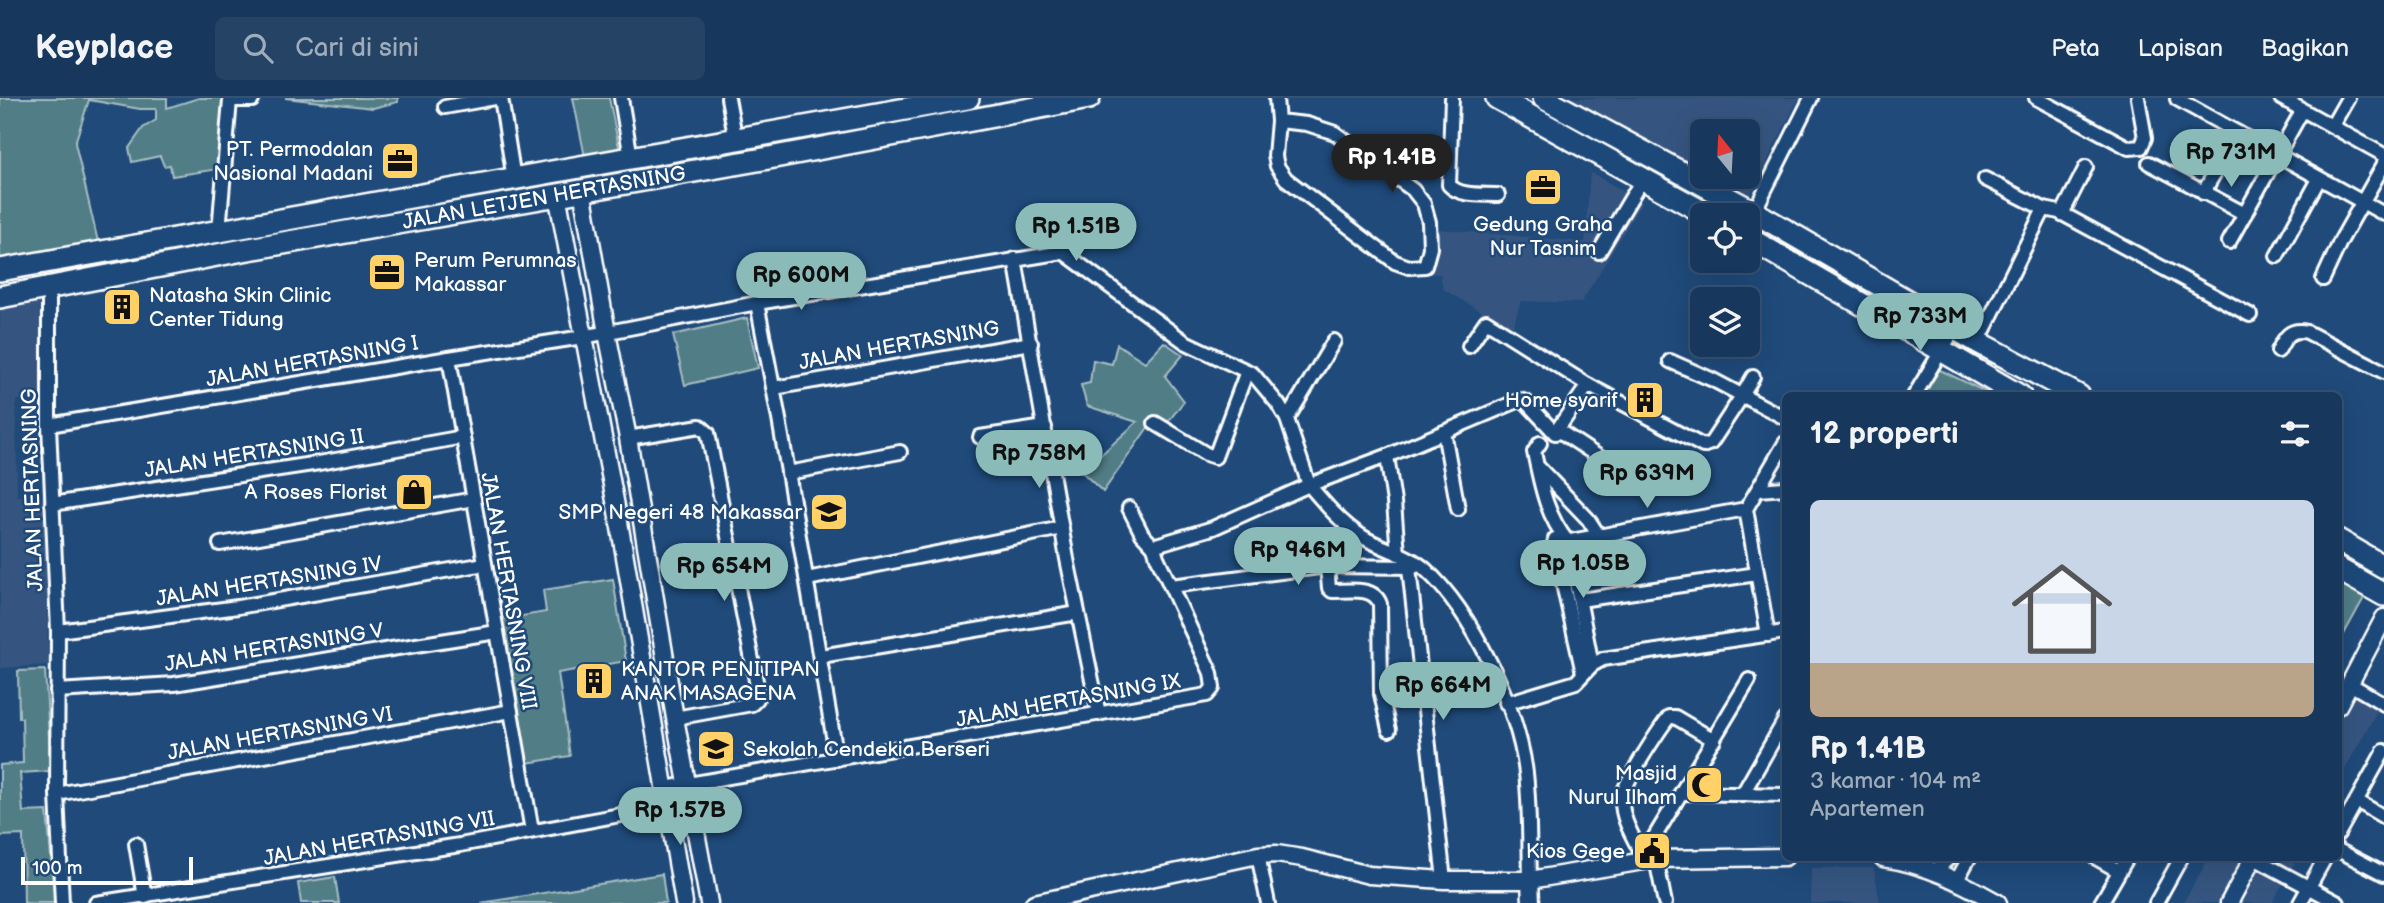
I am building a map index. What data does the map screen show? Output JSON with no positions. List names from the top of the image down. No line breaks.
{"streets":{"main road":["JALAN LETJEN HERTASNING"],"street":["JALAN HERTASNING","JALAN HERTASNING I","JALAN HERTASNING II","JALAN HERTASNING IV","JALAN HERTASNING VIII","JALAN HERTASNING V","JALAN HERTASNING IX","JALAN HERTASNING VI","JALAN HERTASNING VII"]},"crossings":[["JALAN LETJEN HERTASNING","JALAN HERTASNING"],["JALAN HERTASNING","JALAN HERTASNING I"],["JALAN HERTASNING","JALAN HERTASNING II"],["JALAN HERTASNING","JALAN HERTASNING IV"],["JALAN HERTASNING","JALAN HERTASNING V"],["JALAN HERTASNING","JALAN HERTASNING IX"],["JALAN HERTASNING","JALAN HERTASNING VI"],["JALAN HERTASNING I","JALAN HERTASNING VIII"],["JALAN HERTASNING II","JALAN HERTASNING VIII"],["JALAN HERTASNING IV","JALAN HERTASNING VIII"],["JALAN HERTASNING VIII","JALAN HERTASNING V"],["JALAN HERTASNING VIII","JALAN HERTASNING VI"],["JALAN HERTASNING VIII","JALAN HERTASNING VII"]],"places":{"office":["PT. Permodalan Nasional Madani","Gedung Graha Nur Tasnim","Perum Perumnas Makassar"],"building":["Natasha Skin Clinic Center Tidung","Home syarif","KANTOR PENITIPAN ANAK MASAGENA"],"shop":["A Roses Florist"],"school or university":["SMP Negeri 48 Makassar","Sekolah Cendekia Berseri"],"mosque":["Masjid Nurul Ilham"],"public building":["Kios Gege"]},"scale_bar":"100 m","north":"top","page":{"header":"Keyplace","search":"Cari di sini","nav":["Peta","Lapisan","Bagikan"],"price":["Rp 731M","Rp 1.41B","Rp 1.51B","Rp 600M","Rp 733M","Rp 758M","Rp 639M","Rp 946M","Rp 1.05B","Rp 654M","Rp 664M","Rp 1.57B"],"heading":"12 properti","list":[{"name":"Rp 1.41B","note":"3 kamar · 104 m² · Apartemen"}],"scale":"100 m"}}
